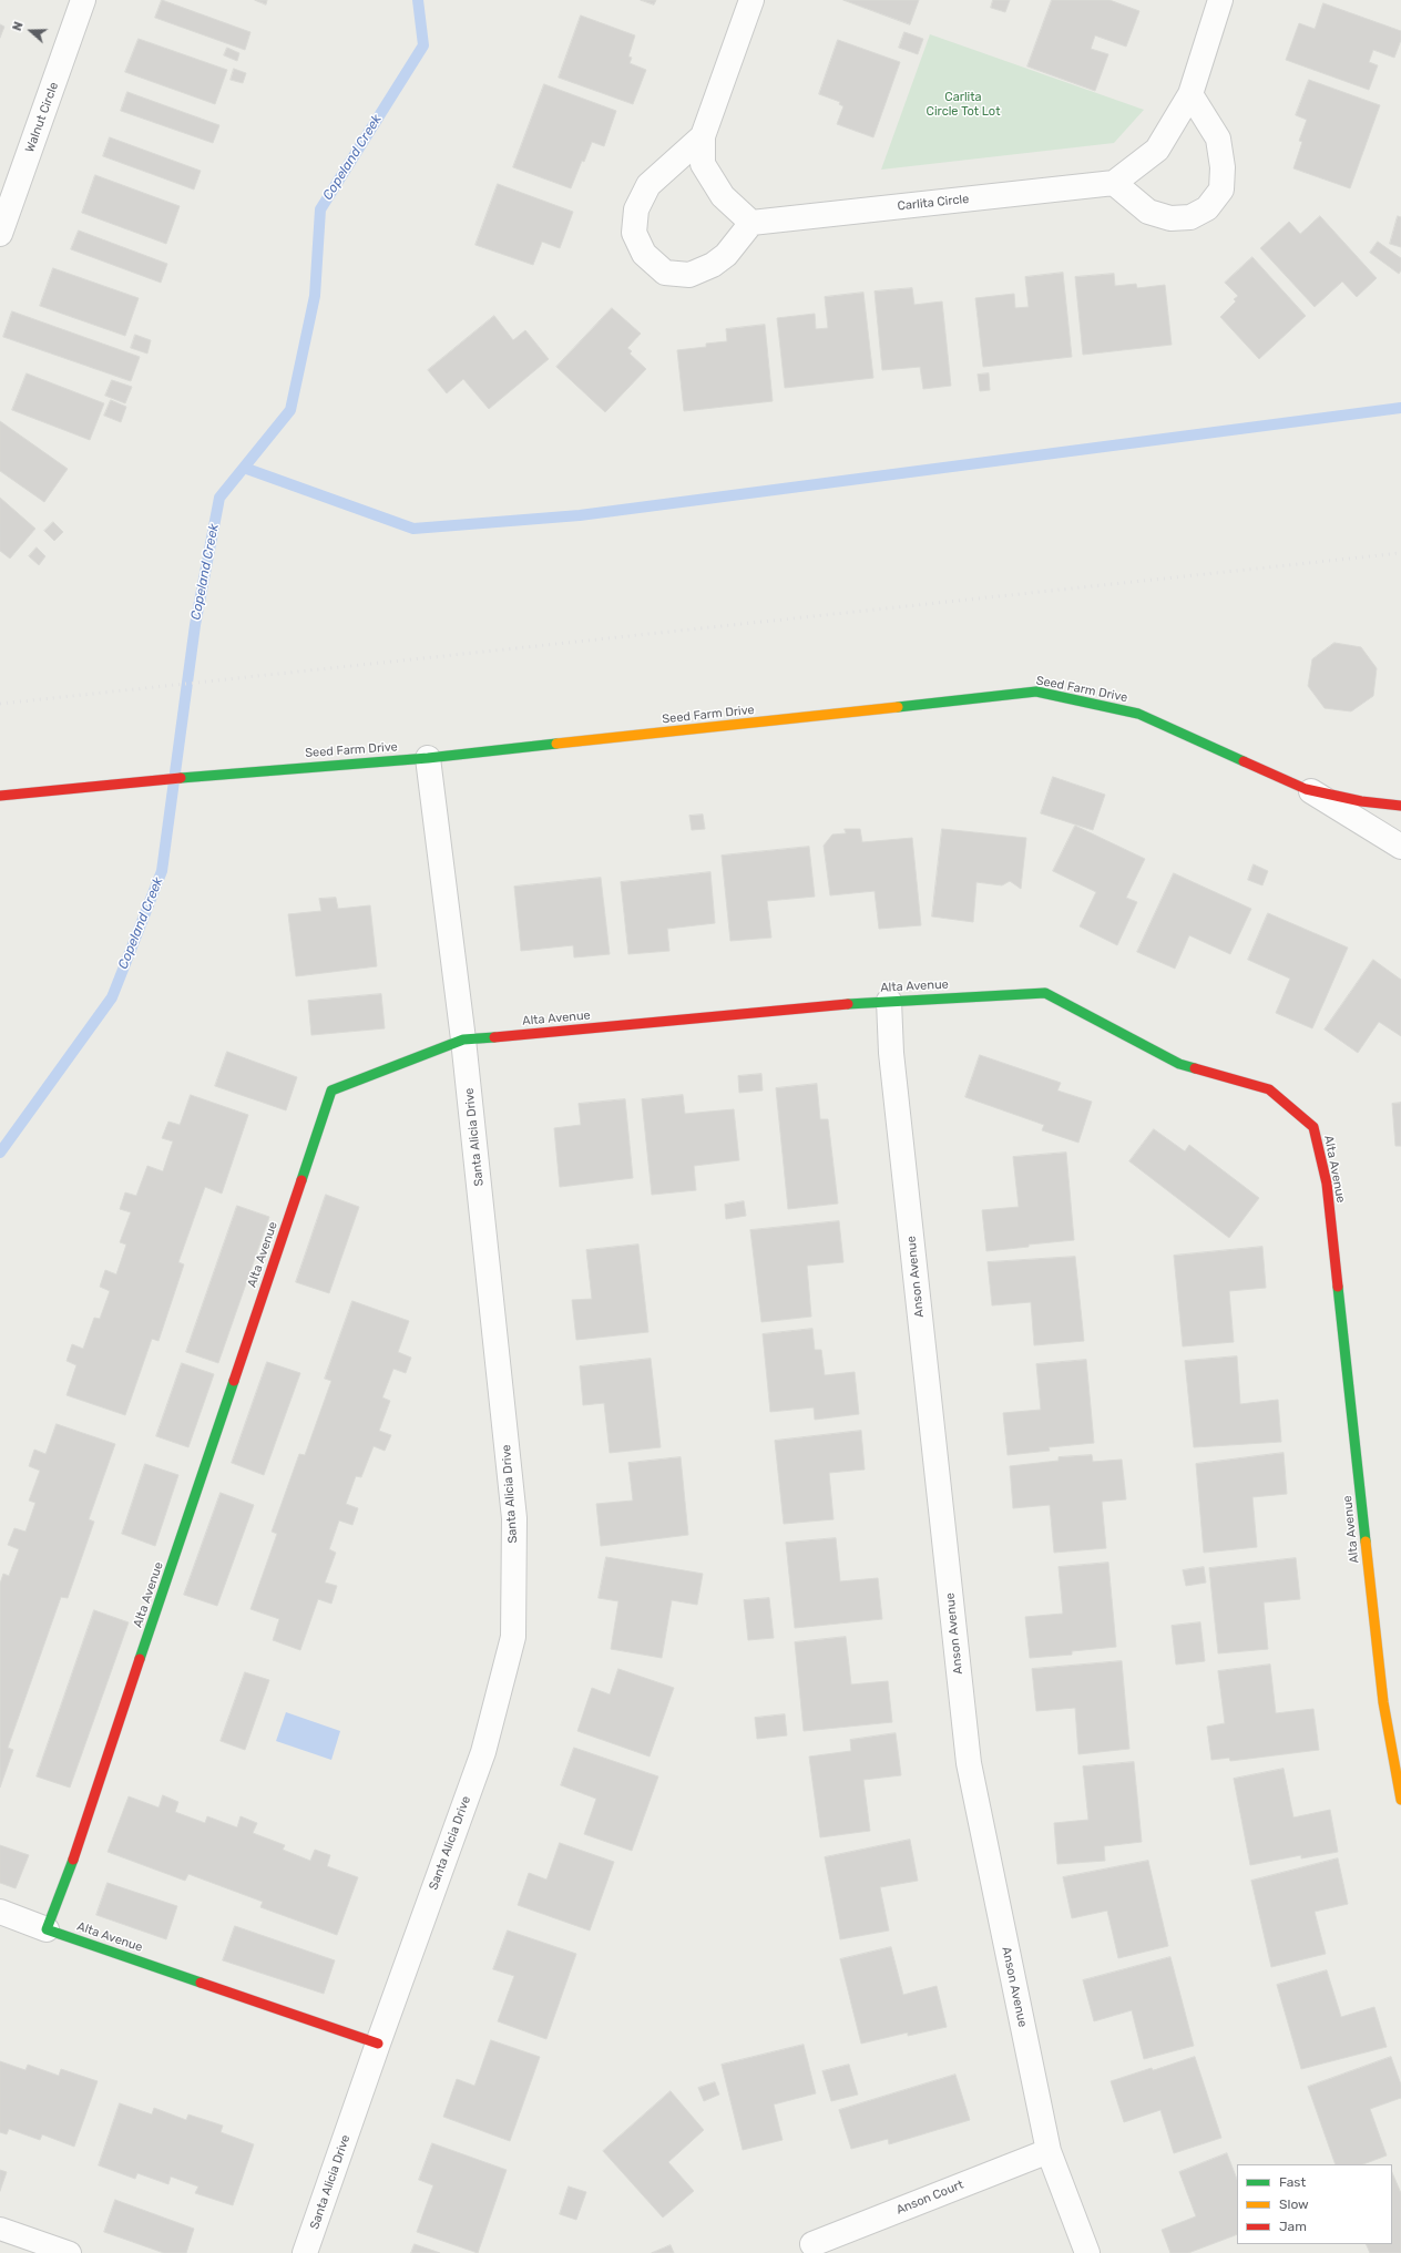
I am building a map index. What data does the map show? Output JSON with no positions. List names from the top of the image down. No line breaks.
{"streets":{"street":["Walnut Circle","Carlita Circle","Seed Farm Drive","Alta Avenue","Santa Alicia Drive","Anson Avenue","Anson Court"]},"crossings":[["Seed Farm Drive","Santa Alicia Drive"],["Alta Avenue","Santa Alicia Drive"],["Alta Avenue","Anson Avenue"],["Anson Avenue","Anson Court"]],"water":["Copeland Creek"],"parks":["Carlita Circle Tot Lot"],"legend":["Fast","Slow","Jam"],"north":"left"}
